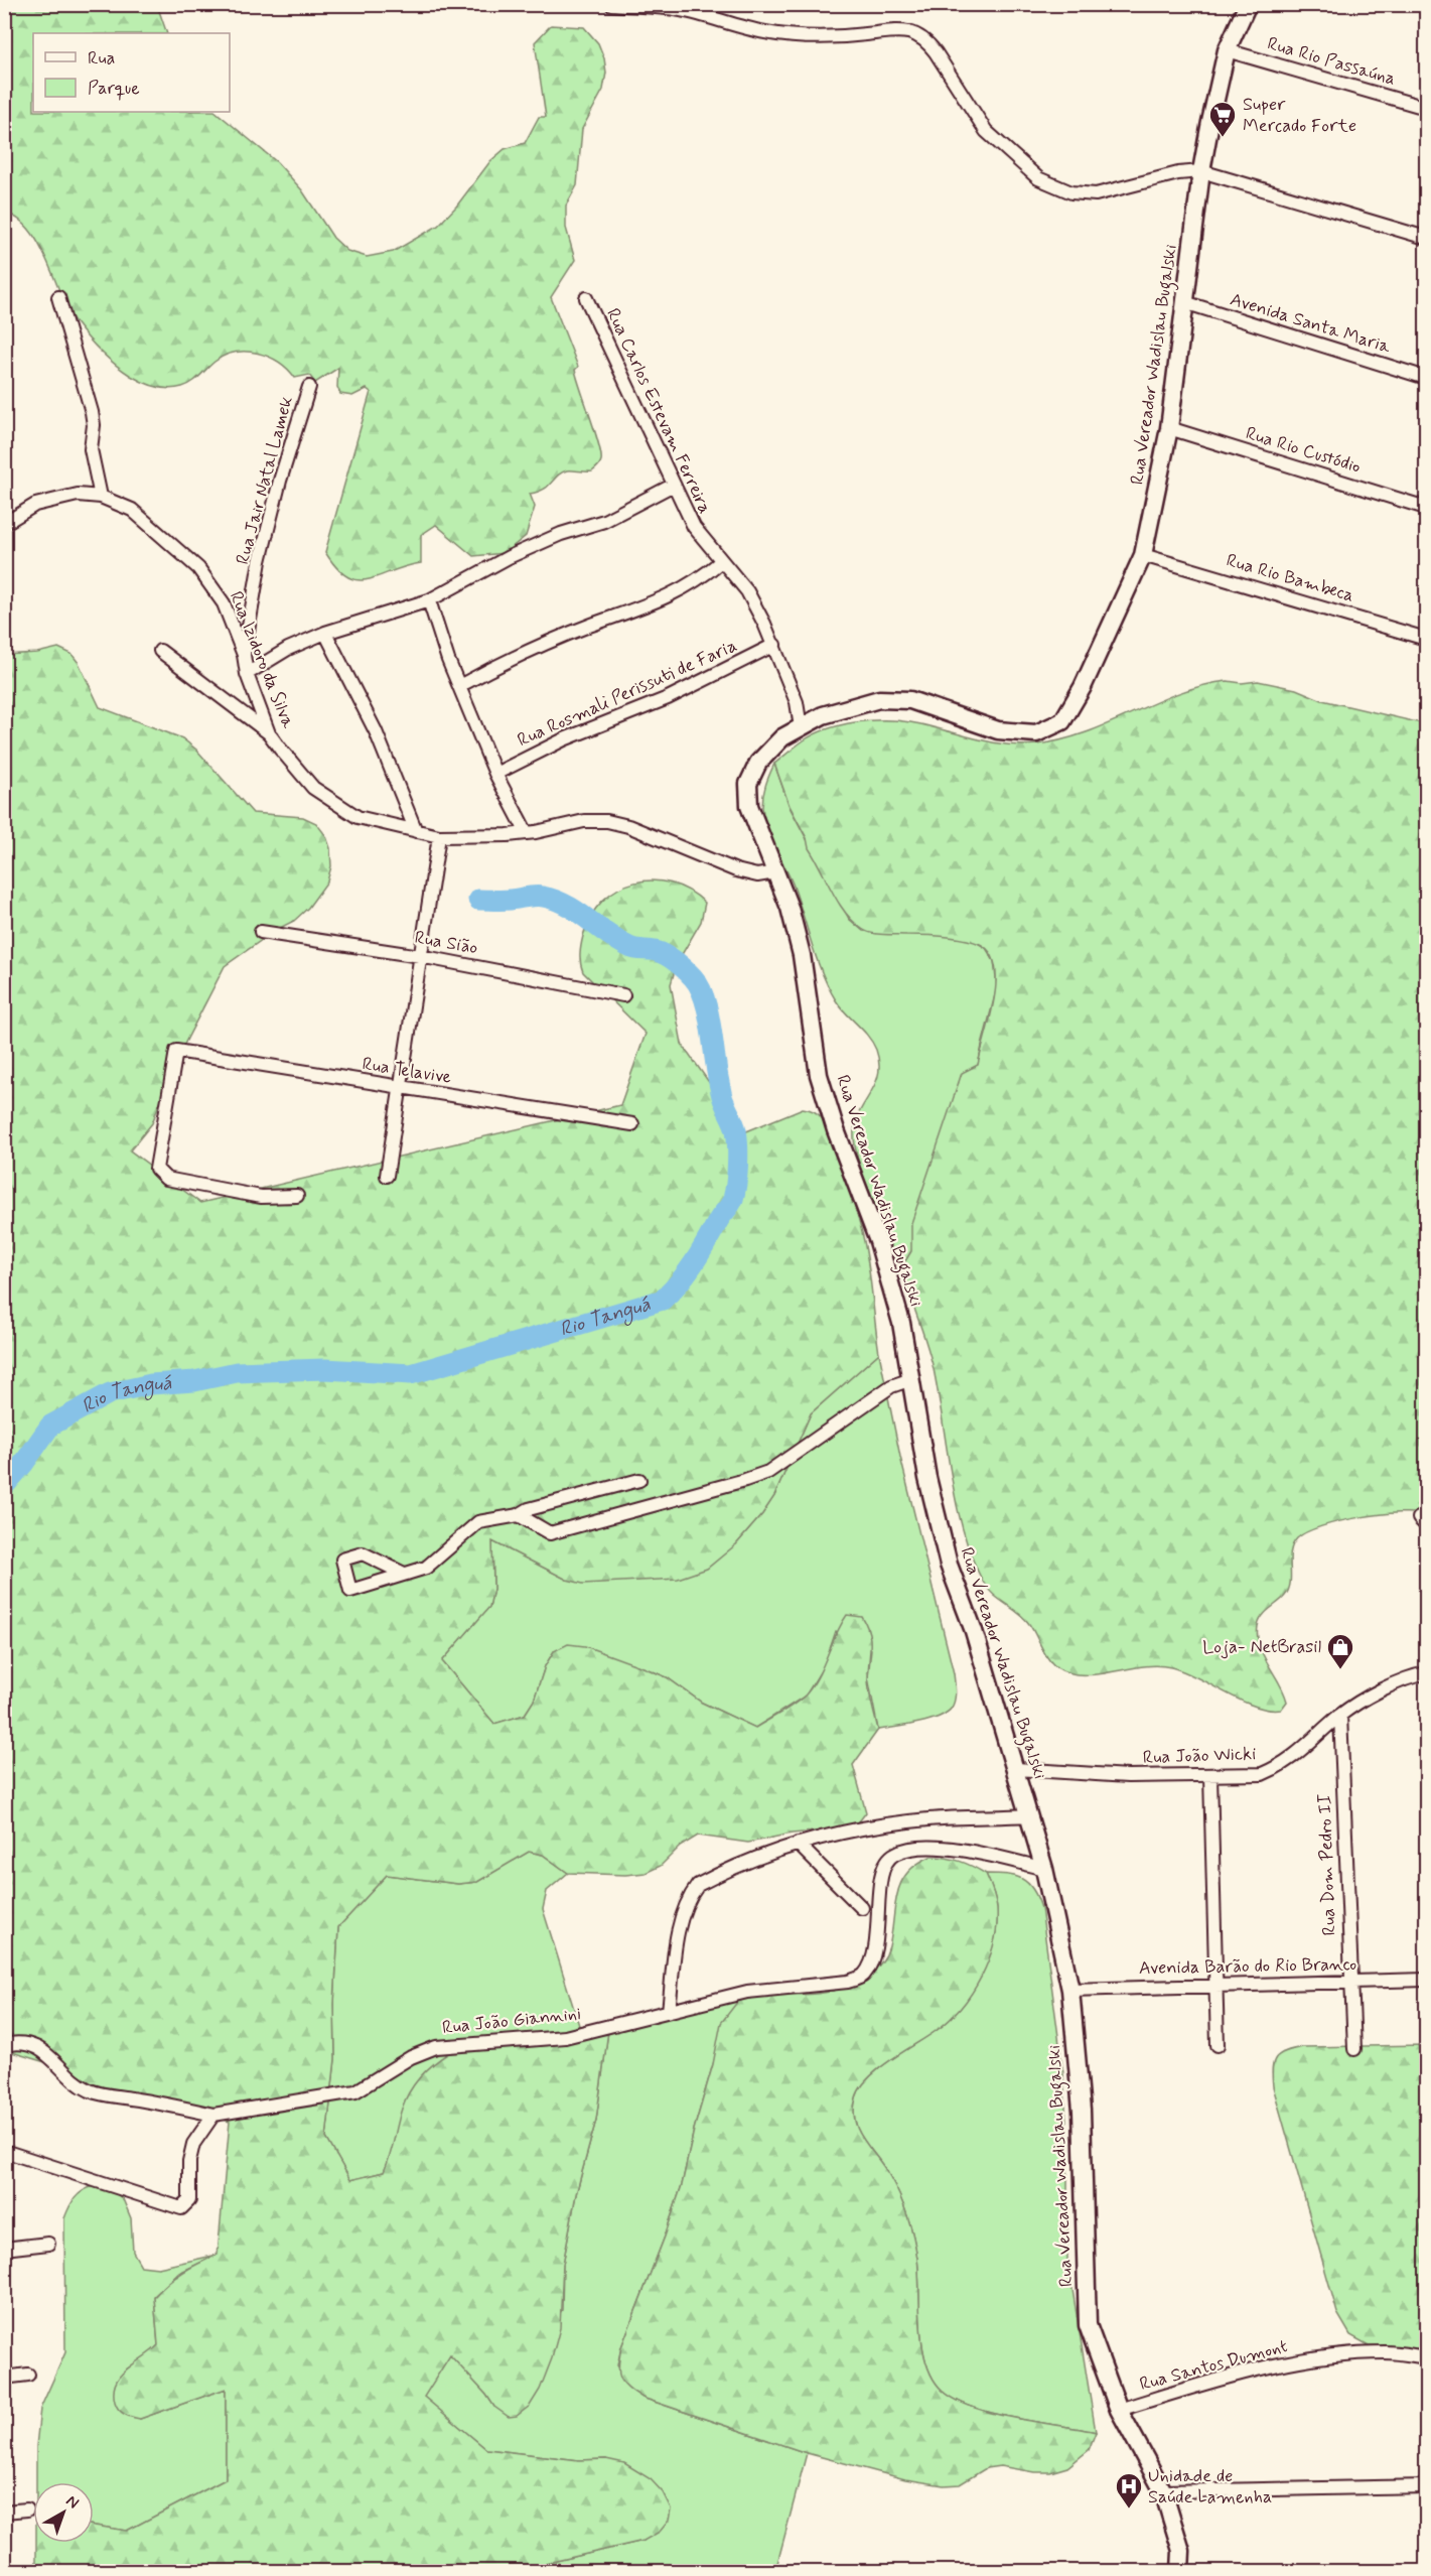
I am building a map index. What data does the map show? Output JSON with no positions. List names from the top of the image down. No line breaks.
{"streets":{"main road":["Rua Vereador Wadislau Bugalski"],"street":["Rua Rio Passaúna","Avenida Santa Maria","Rua Carlos Estevam Ferreira","Rua Rio Custódio","Rua Jair Natal Lamek","Rua Rio Bambeca","Rua Izidoro da Silva","Rua Rosmali Perissuti de Faria","Rua Sião","Rua Telavive","Rua João Wicki","Rua Dom Pedro II","Avenida Barão do Rio Branco","Rua João Giannini","Rua Santos Dumont"]},"crossings":[["Rua Rio Passaúna","Rua Vereador Wadislau Bugalski"],["Avenida Santa Maria","Rua Vereador Wadislau Bugalski"],["Rua Vereador Wadislau Bugalski","Rua Carlos Estevam Ferreira"],["Rua Vereador Wadislau Bugalski","Rua Rio Custódio"],["Rua Vereador Wadislau Bugalski","Rua Rio Bambeca"],["Rua Vereador Wadislau Bugalski","Rua Izidoro da Silva"],["Rua Vereador Wadislau Bugalski","Rua João Wicki"],["Rua Vereador Wadislau Bugalski","Avenida Barão do Rio Branco"],["Rua Vereador Wadislau Bugalski","Rua João Giannini"],["Rua Vereador Wadislau Bugalski","Rua Santos Dumont"],["Rua Carlos Estevam Ferreira","Rua Rosmali Perissuti de Faria"],["Rua Jair Natal Lamek","Rua Izidoro da Silva"],["Rua João Wicki","Rua Dom Pedro II"],["Rua Dom Pedro II","Avenida Barão do Rio Branco"]],"water":["Rio Tanguá"],"places":{"supermarket":["Super Mercado Forte"],"shop":["Loja- NetBrasil"],"hospital":["Unidade de Saúde Lamenha"]},"legend":["Rua","Parque"],"north":"top right"}
